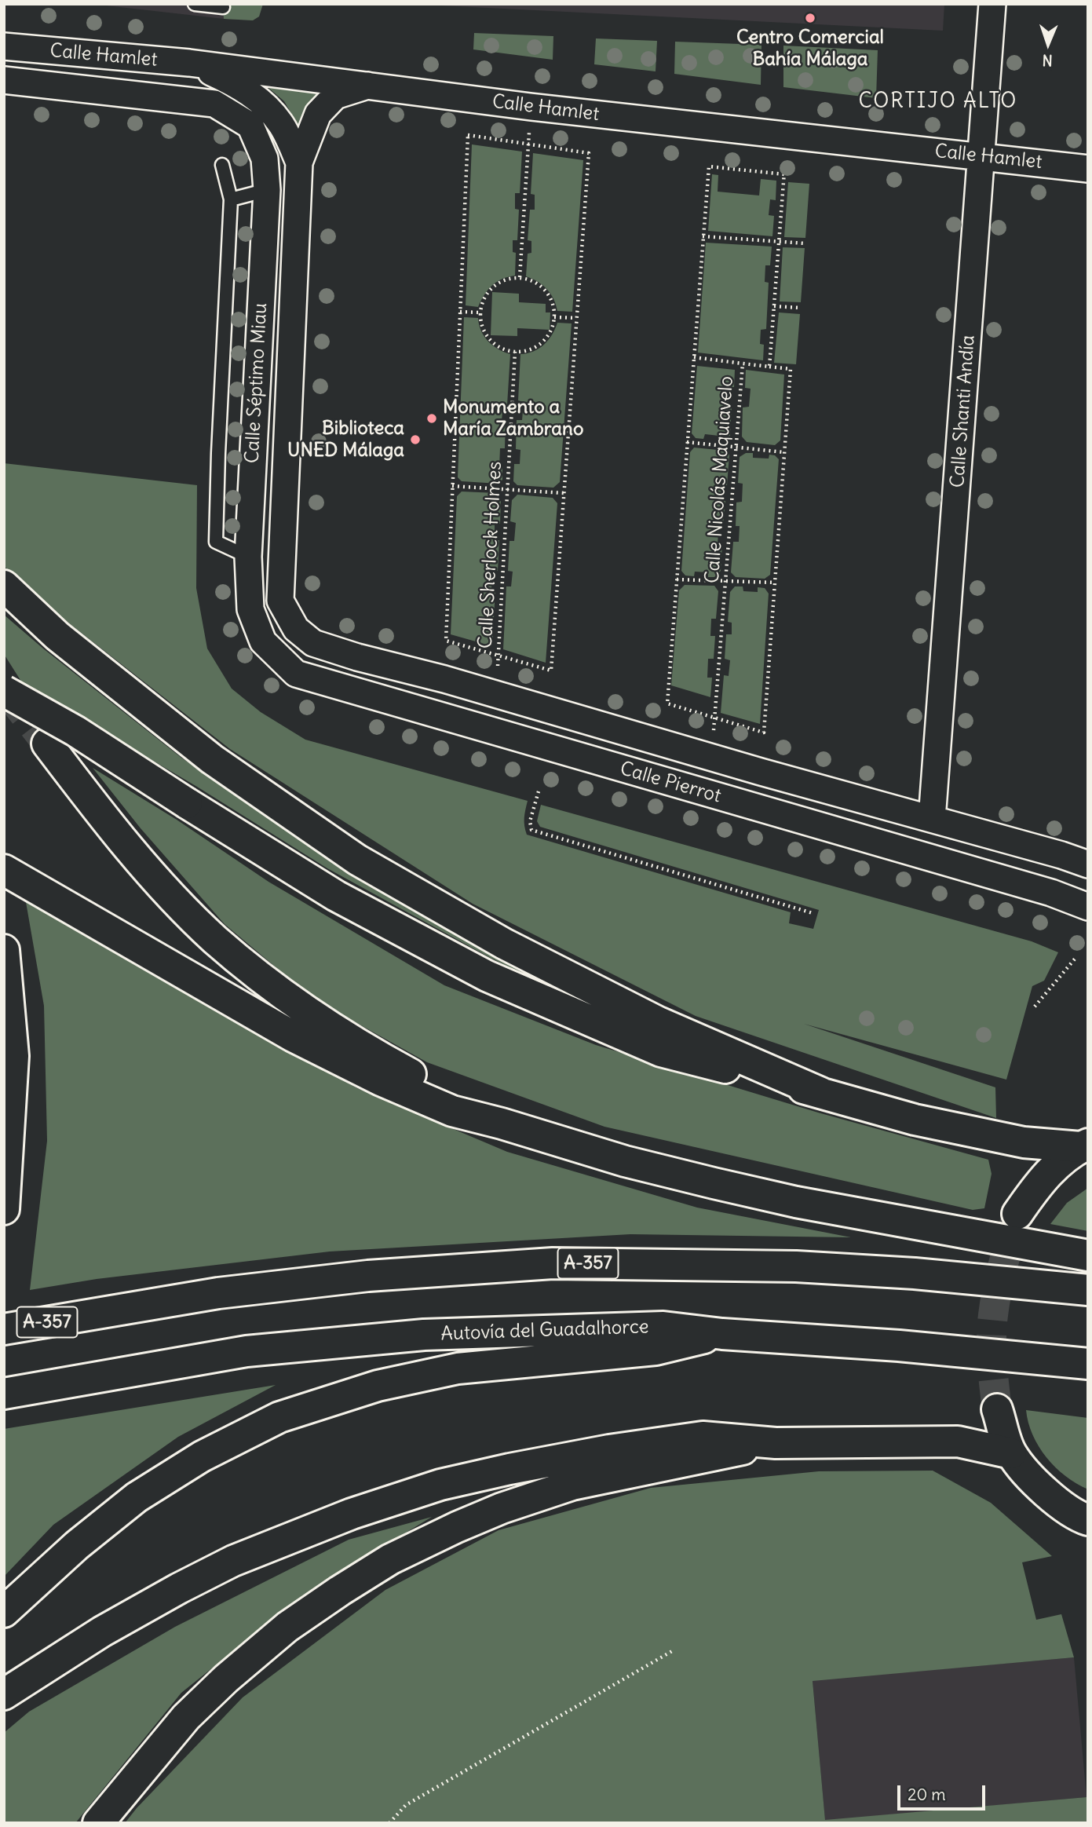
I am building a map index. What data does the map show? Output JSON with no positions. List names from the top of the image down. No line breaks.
{"streets":{"main road":["A-357","Autovía del Guadalhorce"],"street":["Calle Hamlet","Calle Séptimo Miau","Calle Shanti Andía","Calle Pierrot"],"path":["Calle Nicolás Maquiavelo","Calle Sherlock Holmes"]},"crossings":[["Calle Hamlet","Calle Séptimo Miau"],["Calle Hamlet","Calle Shanti Andía"],["Calle Séptimo Miau","Calle Pierrot"],["Calle Shanti Andía","Calle Pierrot"],["Calle Nicolás Maquiavelo","Calle Pierrot"],["Calle Sherlock Holmes","Calle Pierrot"]],"districts":["CORTIJO ALTO"],"places":["Centro Comercial Bahía Málaga","Monumento a María Zambrano","Biblioteca UNED Málaga"],"scale_bar":"20 m","north":"bottom"}
